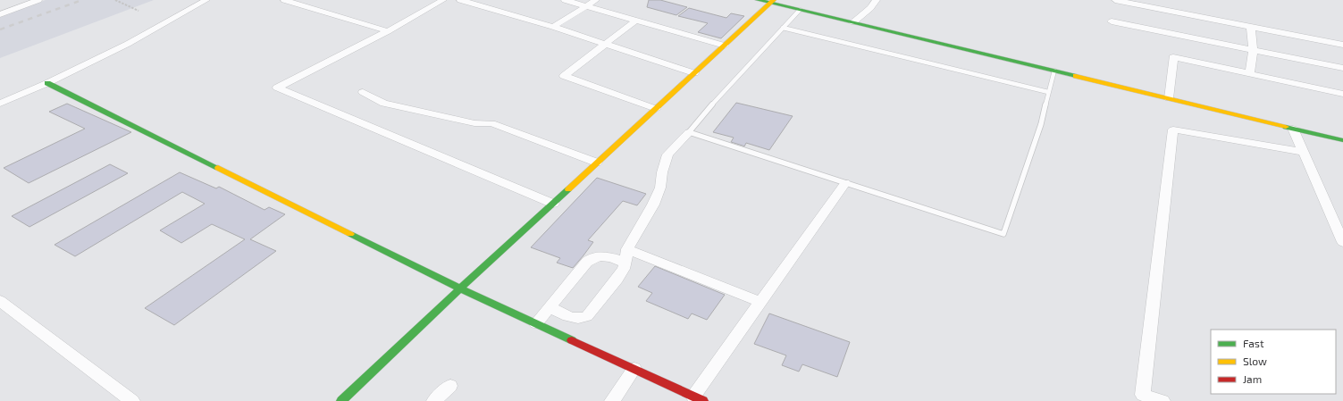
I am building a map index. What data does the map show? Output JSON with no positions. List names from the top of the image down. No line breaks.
{"legend":["Fast","Slow","Jam"]}
